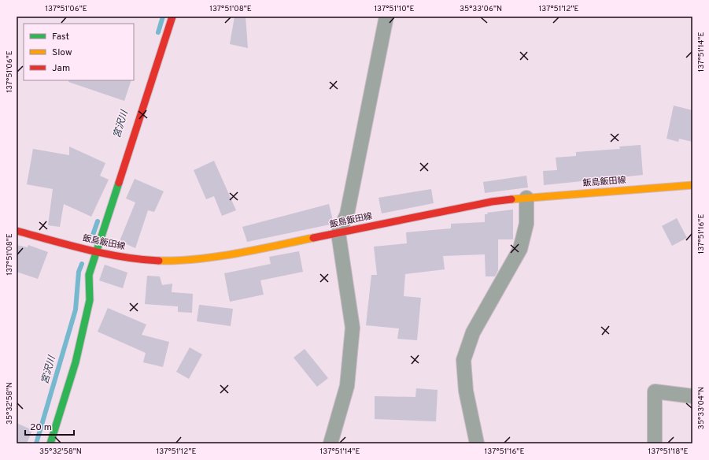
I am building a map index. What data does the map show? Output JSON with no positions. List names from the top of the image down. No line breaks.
{"streets":{"main road":["飯島飯田線"]},"water":["宮沢川"],"legend":["Fast","Slow","Jam"],"scale_bar":"20 m","coordinates":["137°51'06\"E","137°51'08\"E","137°51'10\"E","35°33'06\"N","137°51'12\"E","137°51'14\"E","137°51'16\"E","35°32'58\"N","35°33'04\"N","137°51'18\"E"]}
